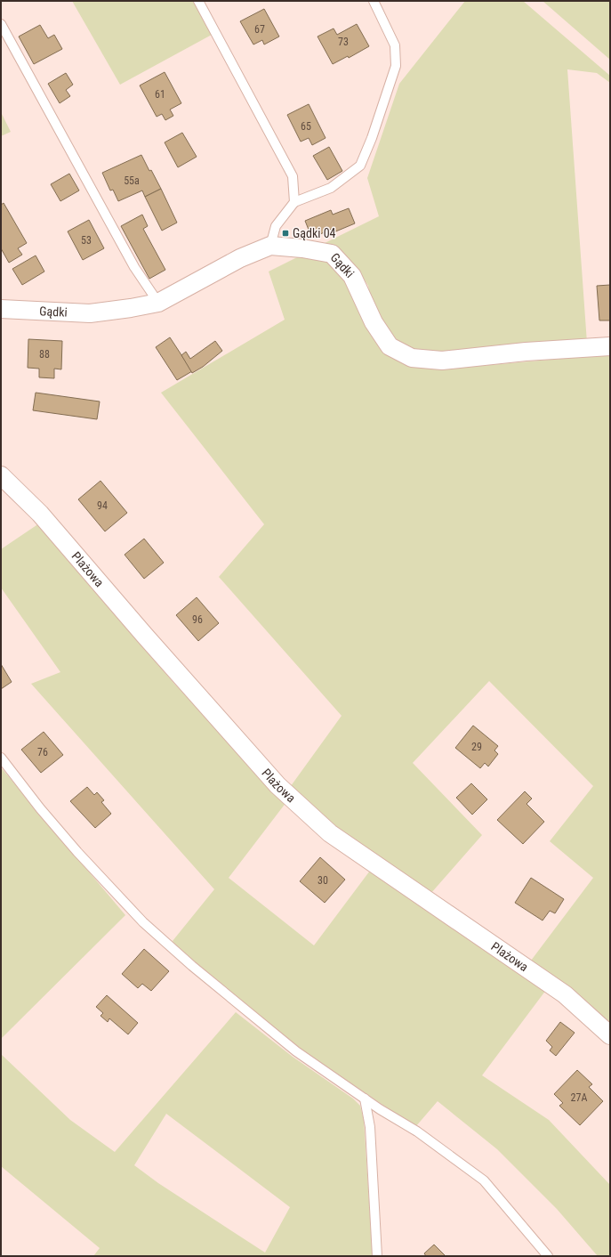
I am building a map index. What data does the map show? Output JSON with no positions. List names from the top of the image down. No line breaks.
{"streets":{"street":["Gądki","Plażowa"]},"places":{"transit":["Gądki 04"]},"house_numbers":["67","73","61","65","55a","53","88","94","96","29","76","30","27A"]}
